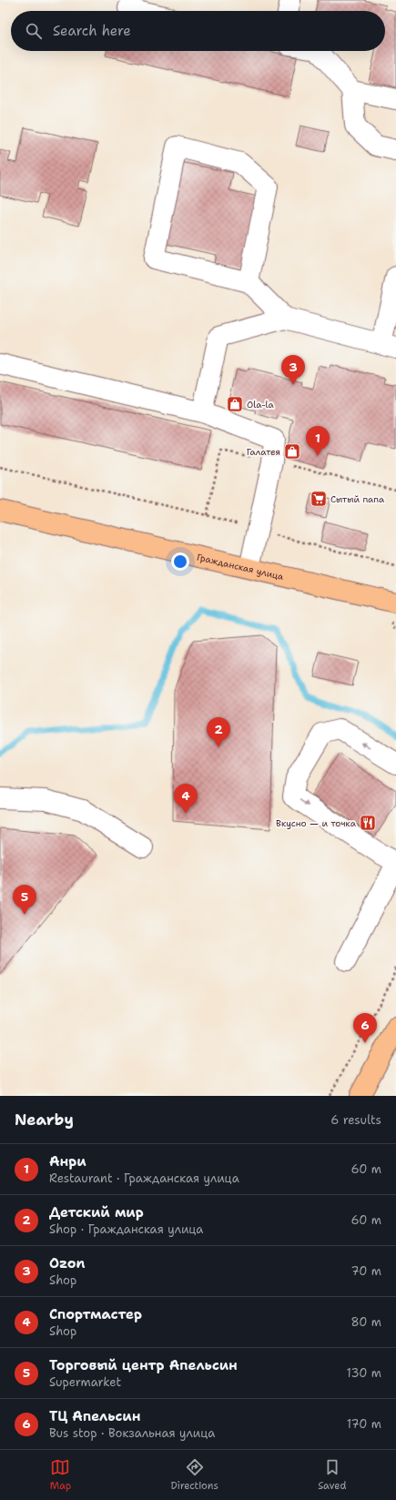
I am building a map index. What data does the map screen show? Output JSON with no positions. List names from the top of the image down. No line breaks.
{"streets":{"main road":["Гражданская улица"]},"places":{"shop":["Ola-la","Галатея"],"supermarket":["Сытый папа"],"restaurant":["Вкусно — и точка"]},"page":{"search":"Search here","pins":["3","1","2","4","5","6"],"heading":["Nearby","6 results"],"list":[{"mark":"1","name":"Анри","note":"Restaurant · Гражданская улица","value":"60 m"},{"mark":"2","name":"Детский мир","note":"Shop · Гражданская улица","value":"60 m"},{"mark":"3","name":"Ozon","note":"Shop","value":"70 m"},{"mark":"4","name":"Спортмастер","note":"Shop","value":"80 m"},{"mark":"5","name":"Торговый центр Апельсин","note":"Supermarket","value":"130 m"},{"mark":"6","name":"ТЦ Апельсин","note":"Bus stop · Вокзальная улица","value":"170 m"}],"nav":["Map","Directions","Saved"]}}
